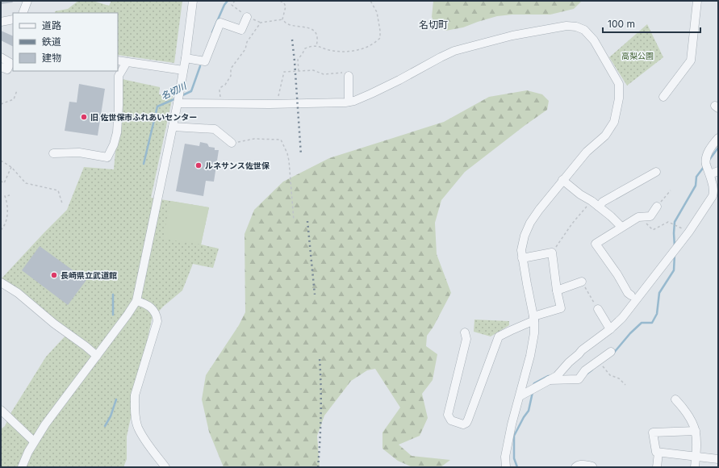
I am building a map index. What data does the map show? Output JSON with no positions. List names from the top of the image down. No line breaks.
{"districts":["名切町"],"water":["名切川"],"parks":["高梨公園"],"places":["旧 佐世保市ふれあいセンター","ルネサンス佐世保","長崎県立武道館"],"legend":["道路","鉄道","建物"],"scale_bar":"100 m"}
